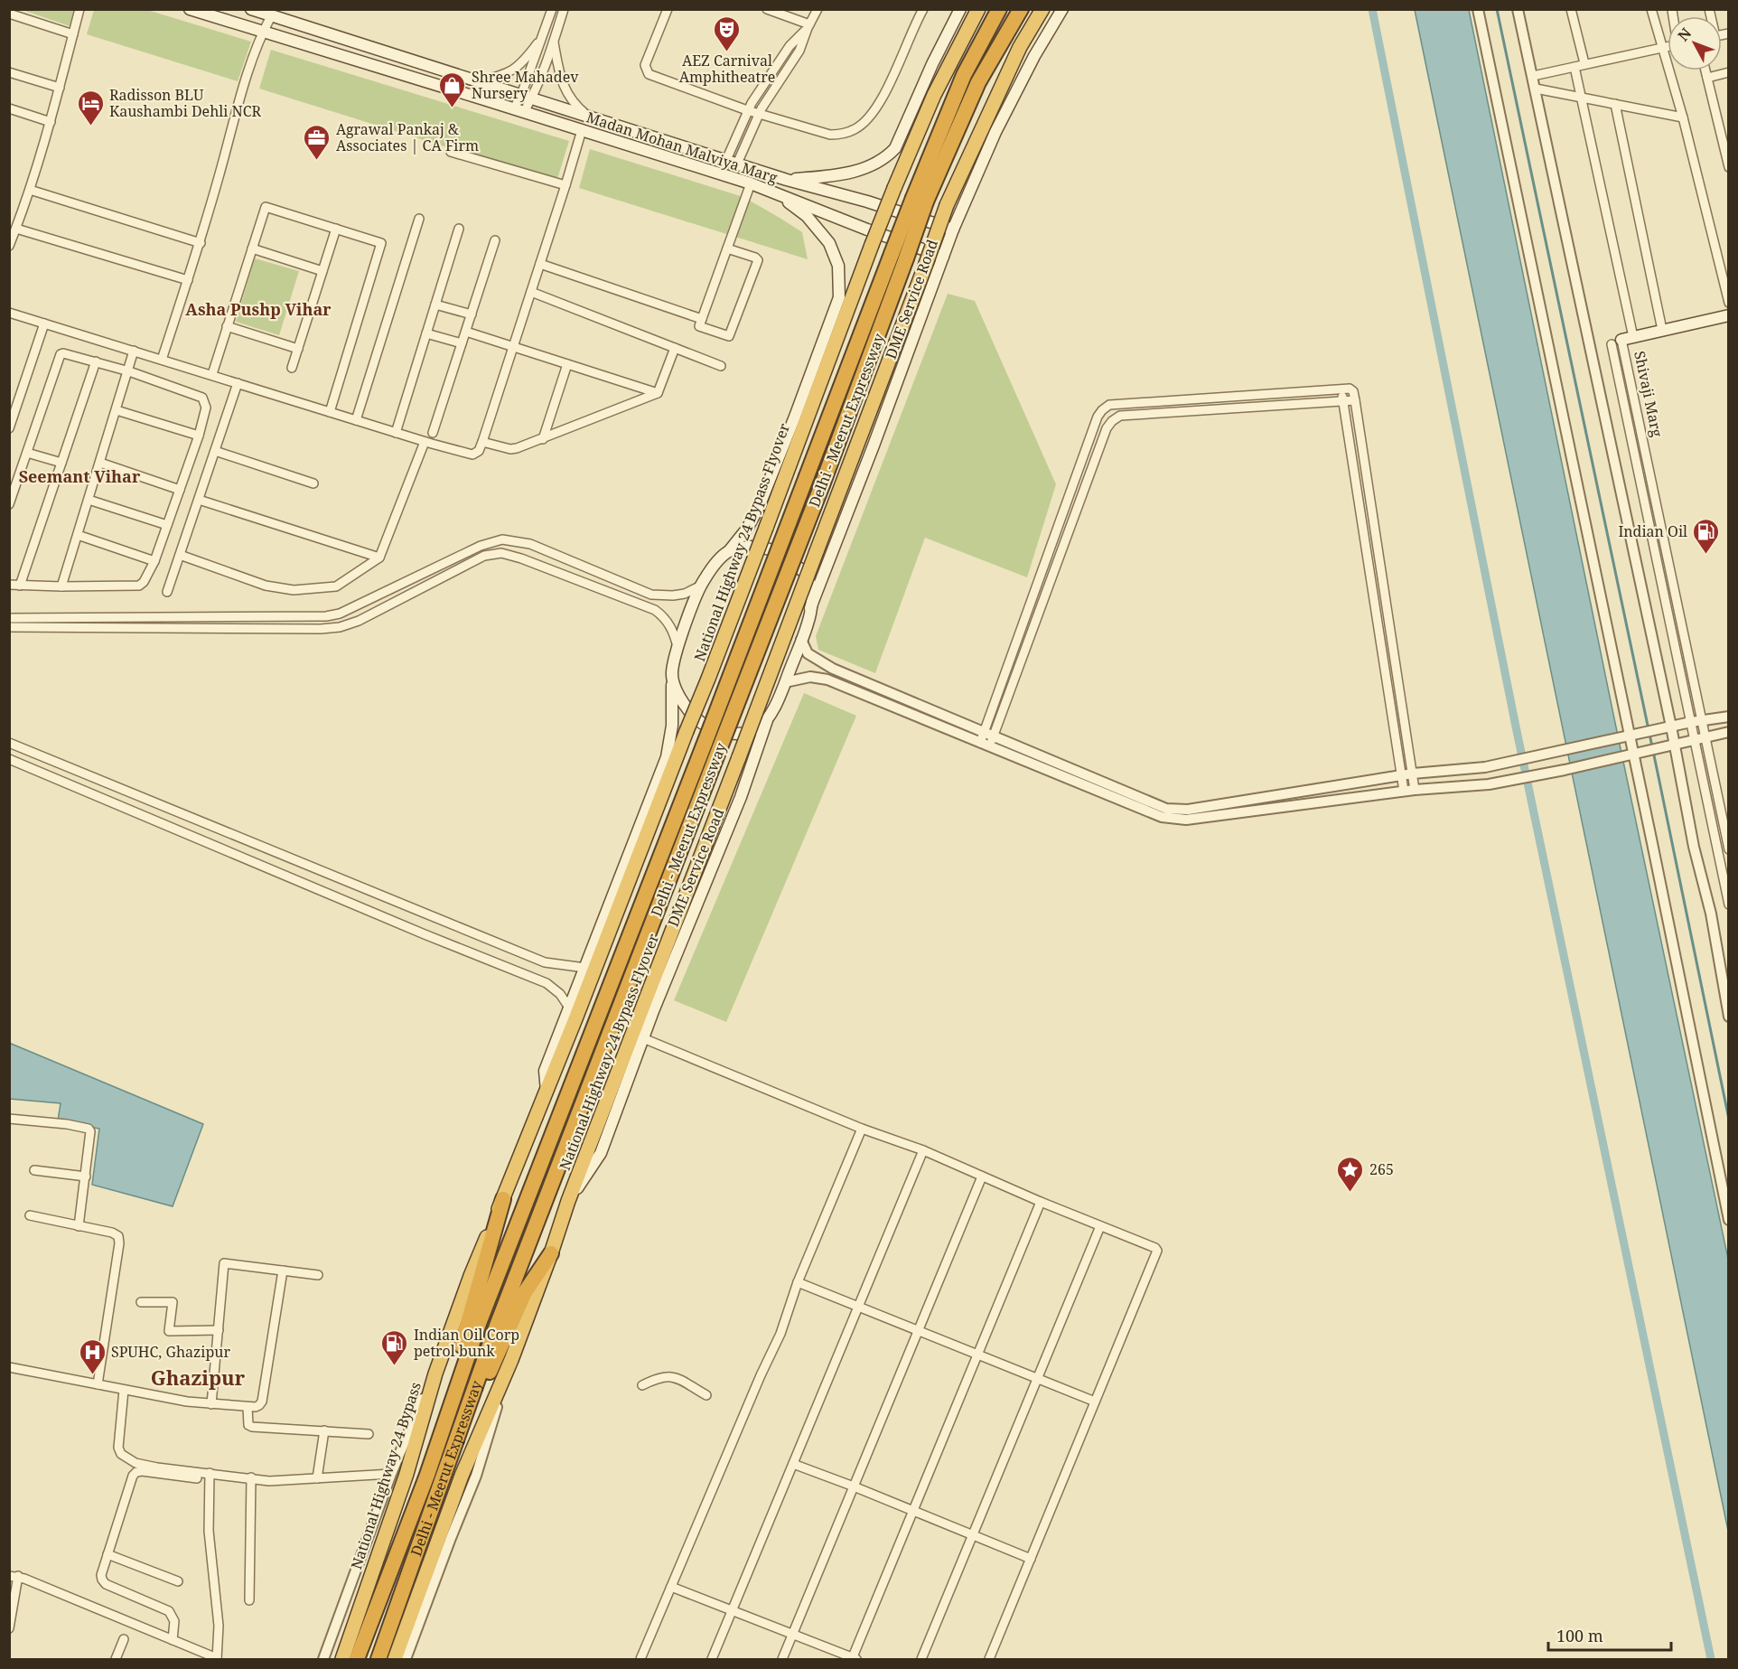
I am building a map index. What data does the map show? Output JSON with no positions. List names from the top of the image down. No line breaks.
{"streets":{"highway":["Delhi - Meerut Expressway","National Highway 24 Bypass Flyover","National Highway 24 Bypass"],"main road":["Madan Mohan Malviya Marg","DME Service Road","Shivaji Marg"]},"crossings":[["Madan Mohan Malviya Marg","DME Service Road"],["DME Service Road","National Highway 24 Bypass Flyover"],["National Highway 24 Bypass Flyover","National Highway 24 Bypass"]],"districts":["Asha Pushp Vihar","Seemant Vihar","Ghazipur"],"places":{"theatre":["AEZ Carnival Amphitheatre"],"shop":["Shree Mahadev Nursery"],"hotel":["Radisson BLU Kaushambi Dehli NCR"],"office":["Agrawal Pankaj & Associates | CA Firm"],"fuel station":["Indian Oil","Indian Oil Corp petrol bunk"],"place":["265"],"hospital":["SPUHC, Ghazipur"]},"scale_bar":"100 m","north":"top left"}
